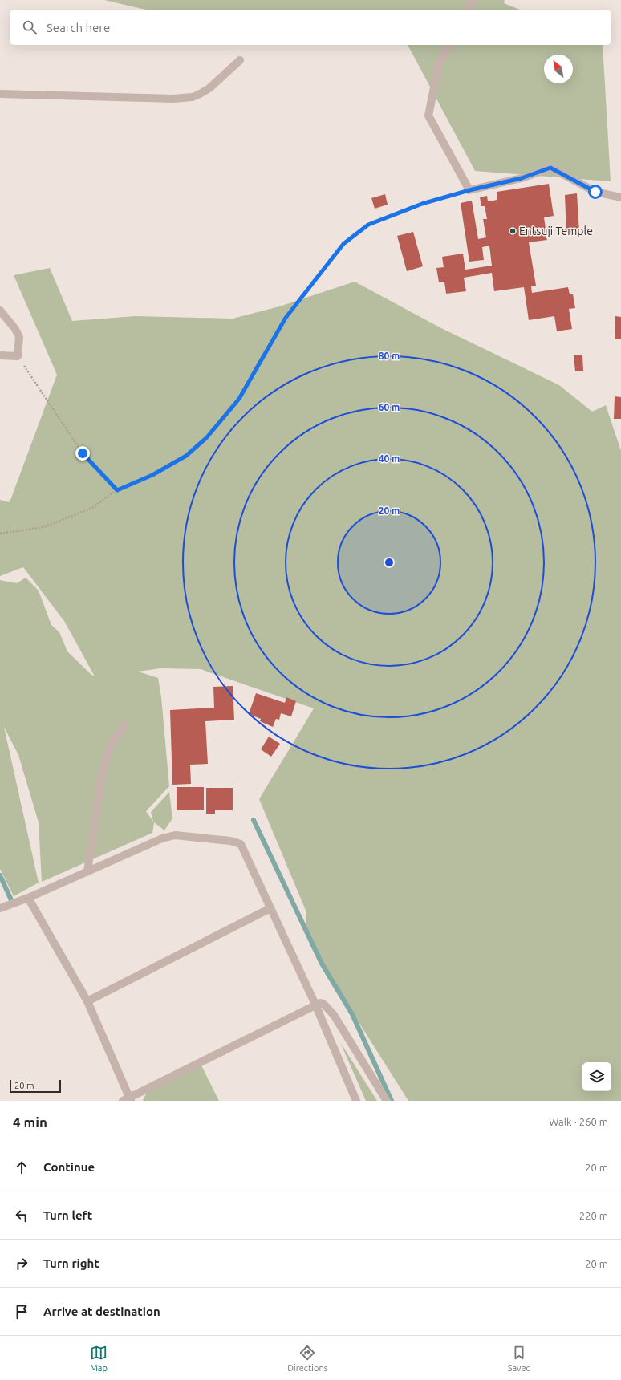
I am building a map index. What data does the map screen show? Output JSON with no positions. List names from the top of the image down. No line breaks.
{"places":["Entsuji Temple"],"scale_bar":"20 m","north":"top left","page":{"search":"Search here","scale":"20 m","heading":["4 min","Walk · 260 m"],"list":[["Continue","20 m"],["Turn left","220 m"],["Turn right","20 m"],"Arrive at destination"],"nav":["Map","Directions","Saved"]},"rings":["80 m","60 m","40 m","20 m"]}
